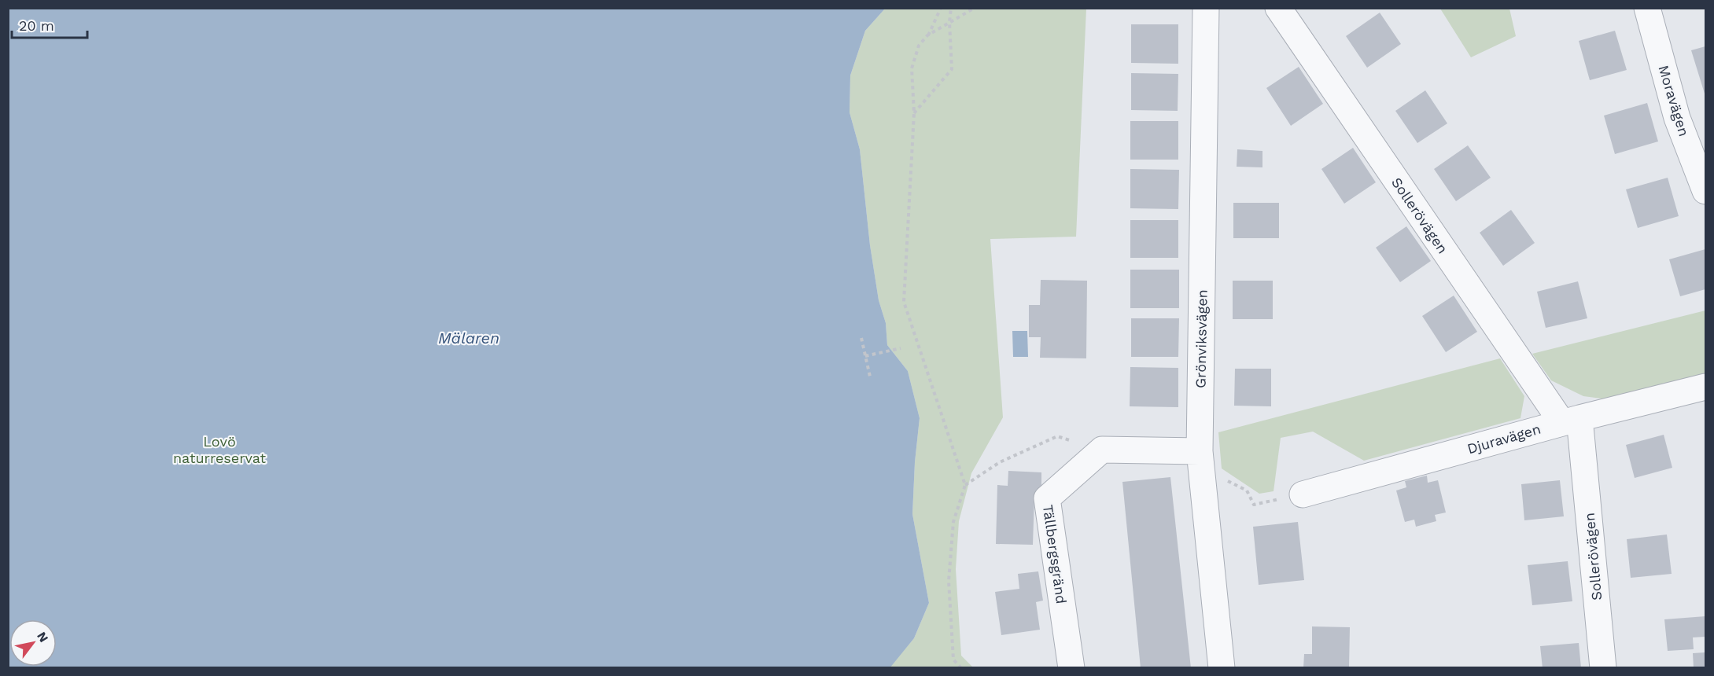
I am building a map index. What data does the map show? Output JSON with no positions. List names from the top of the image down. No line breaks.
{"streets":{"street":["Moravägen","Sollerövägen","Grönviksvägen","Djuravägen","Tällbergsgränd"]},"crossings":[["Sollerövägen","Djuravägen"]],"water":["Mälaren"],"parks":["Lovö naturreservat"],"scale_bar":"20 m","north":"top right"}
